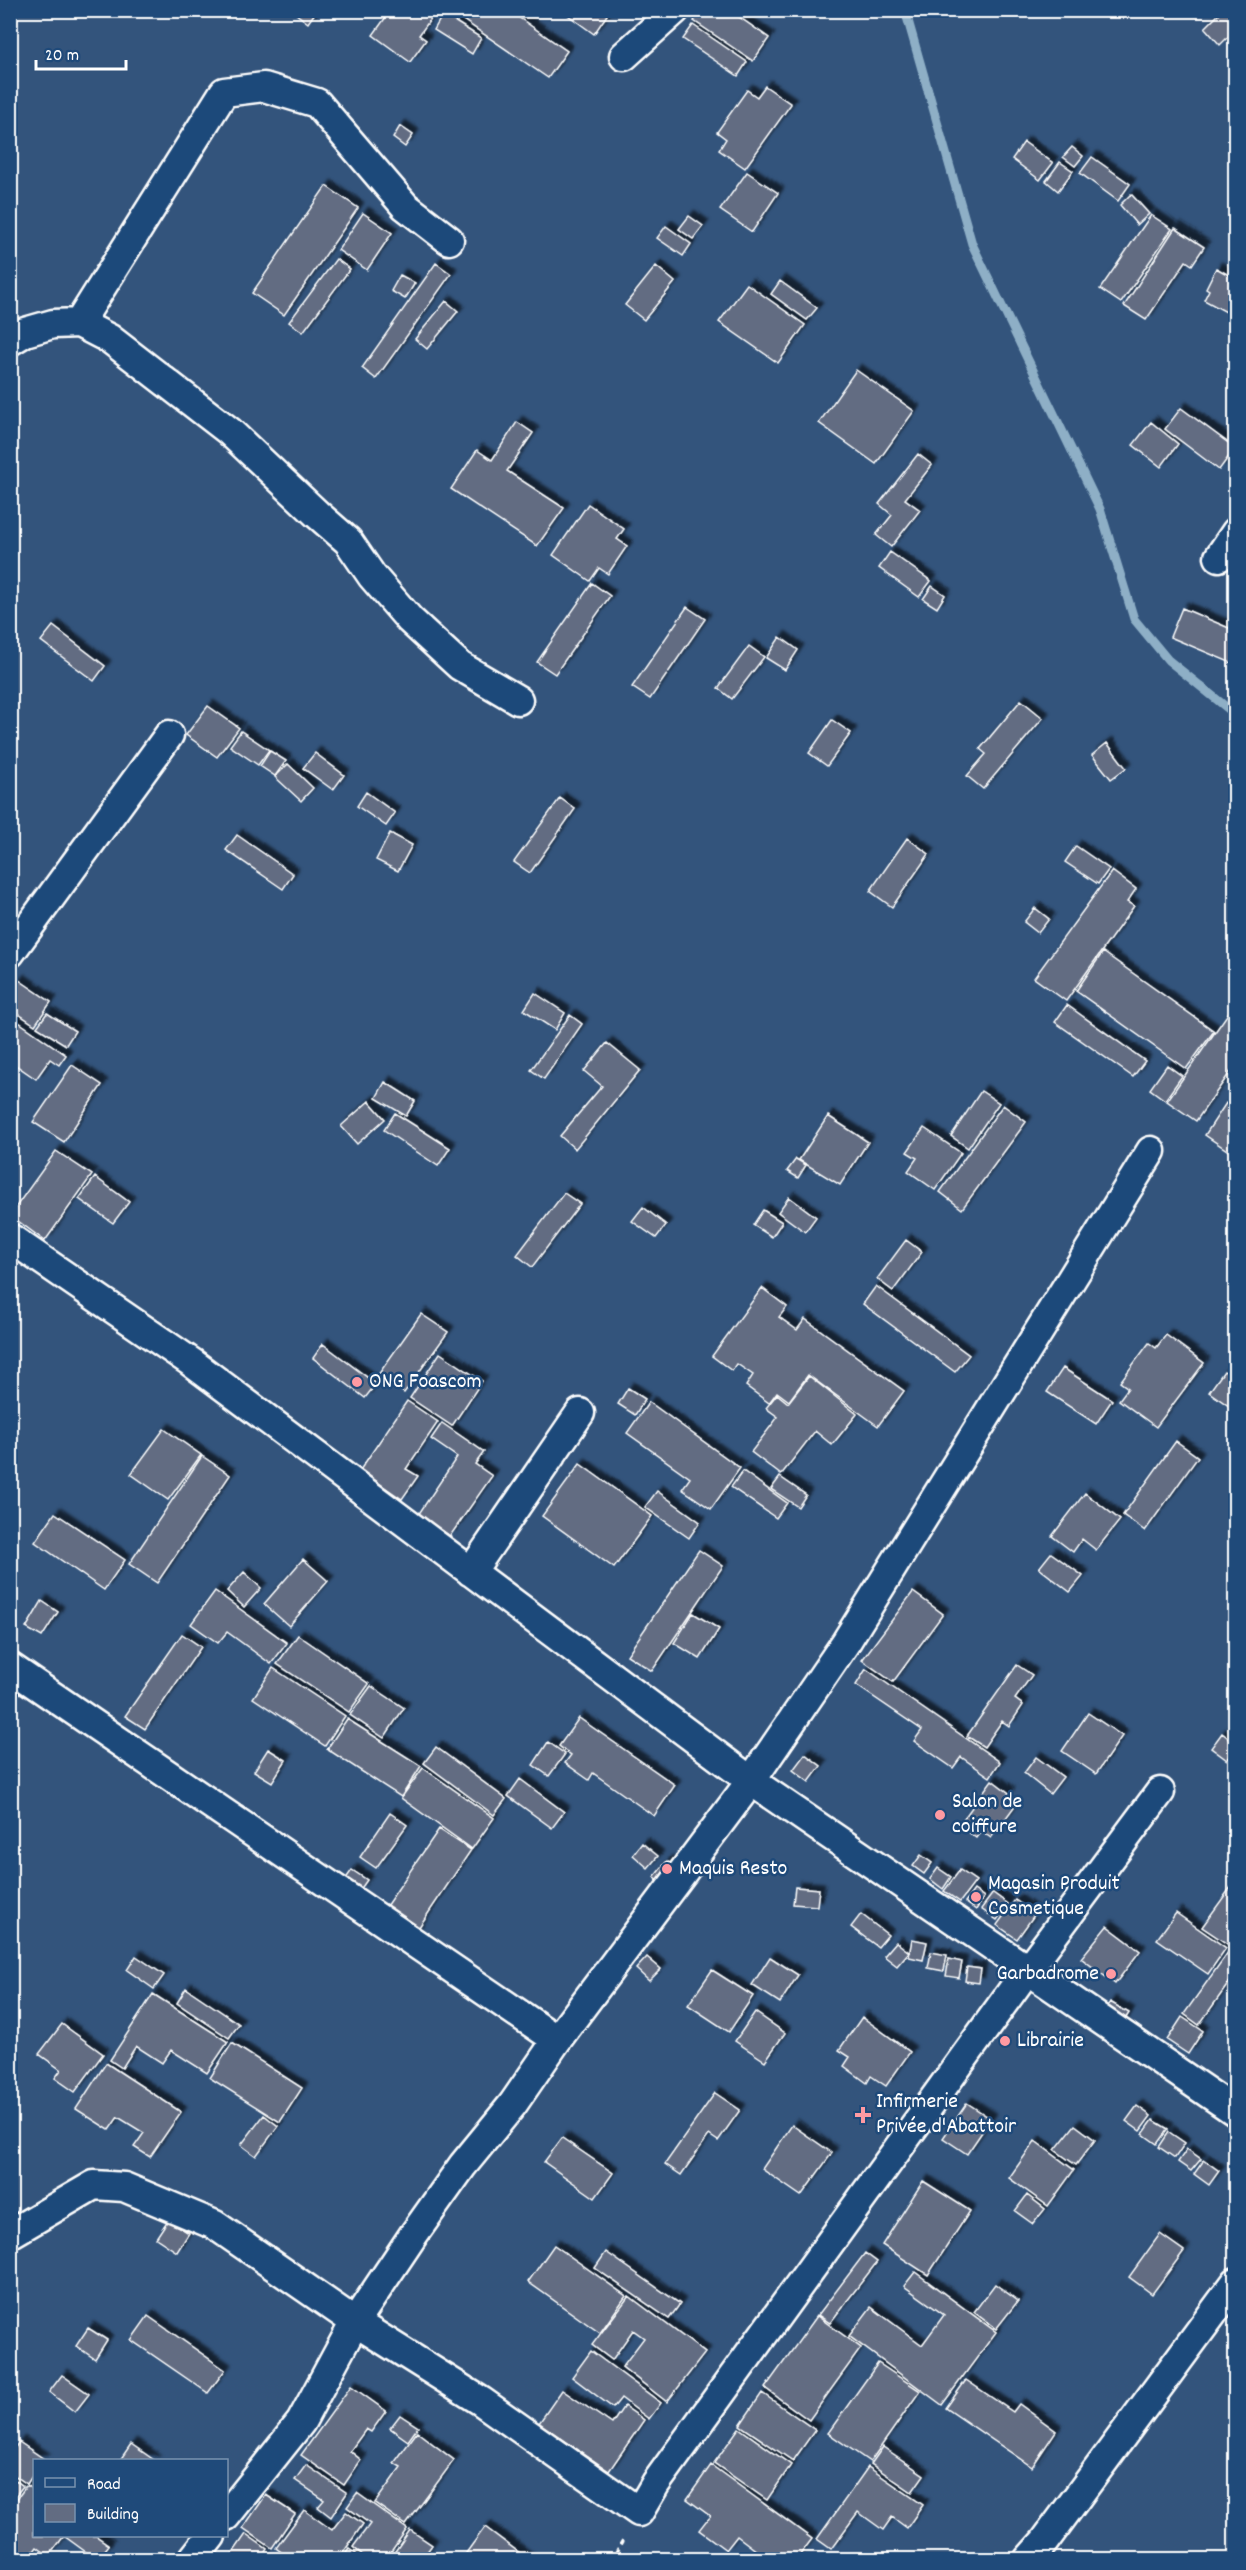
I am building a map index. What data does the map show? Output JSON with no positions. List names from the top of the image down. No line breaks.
{"places":{"other":["ONG Foascom","Salon de coiffure","Maquis Resto","Magasin Produit Cosmetique","Garbadrome","Librairie"],"health":["Infirmerie Privée d'Abattoir"]},"legend":["Road","Building"],"scale_bar":"20 m"}
